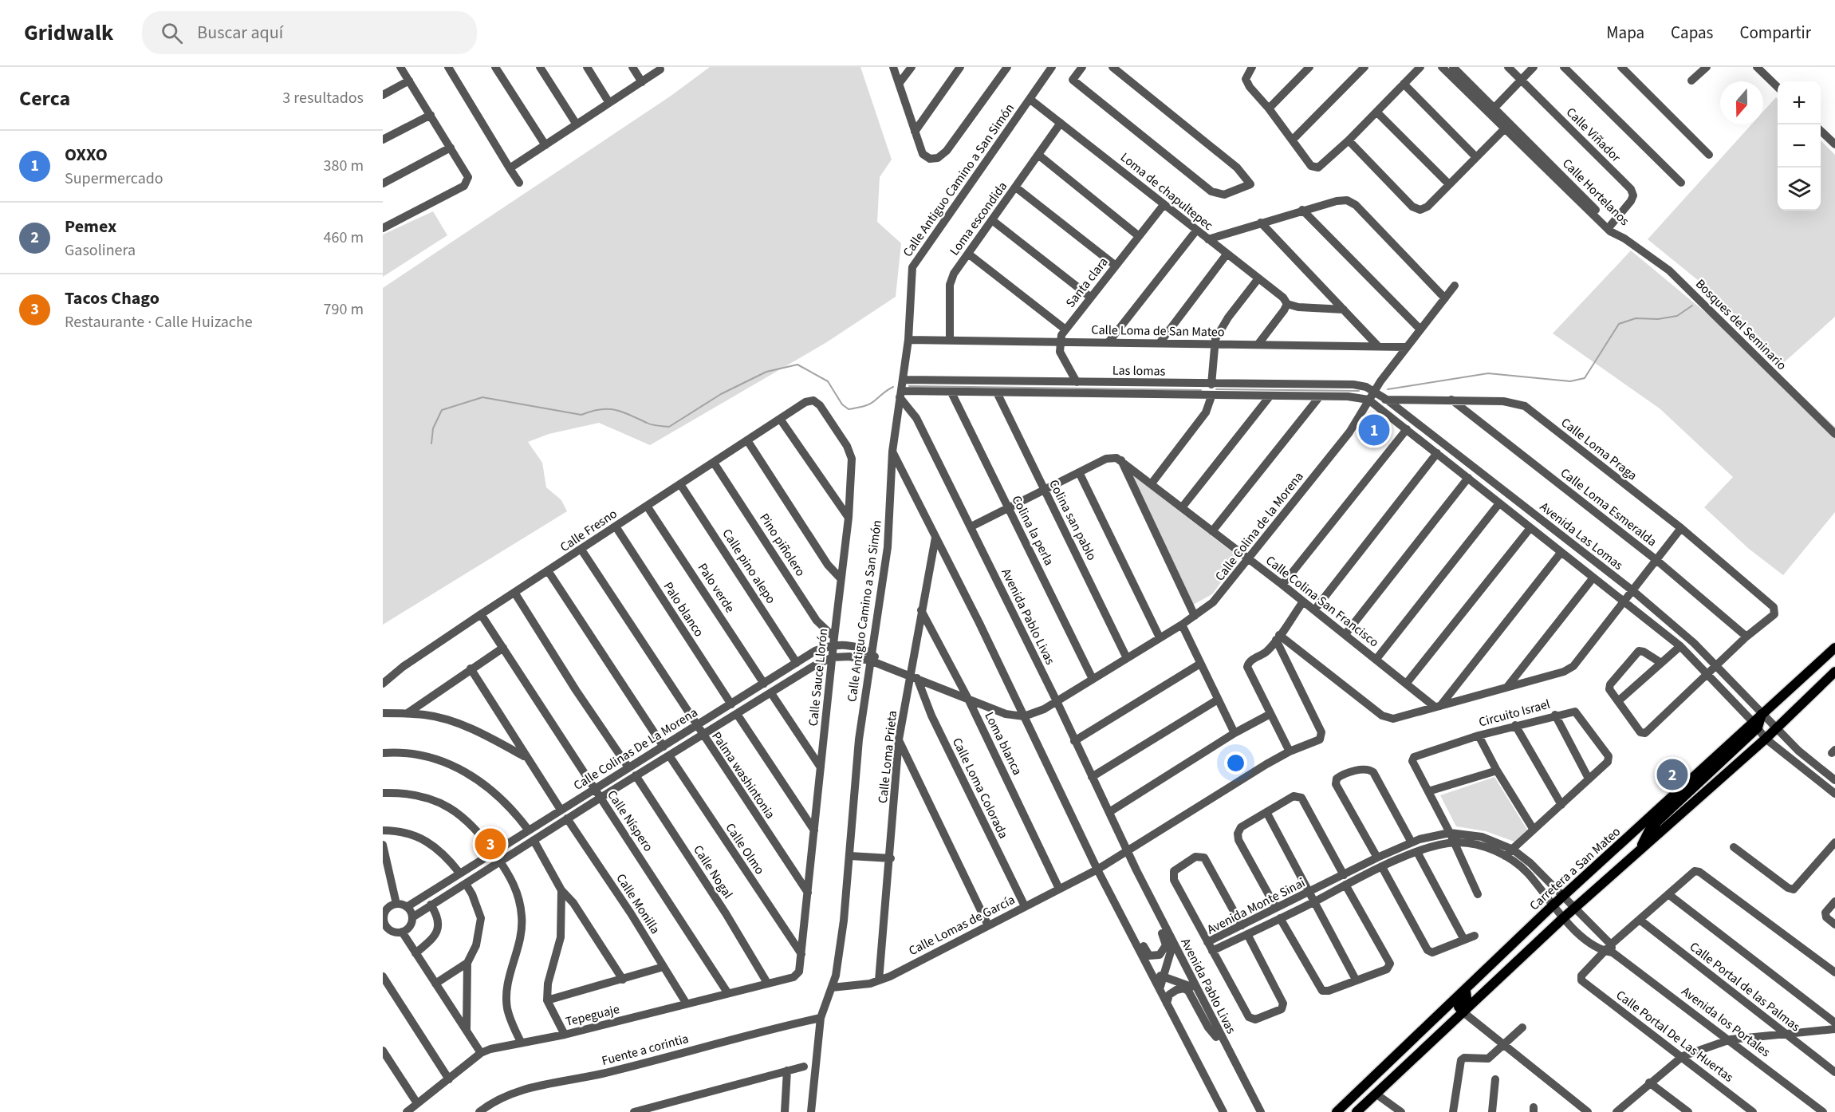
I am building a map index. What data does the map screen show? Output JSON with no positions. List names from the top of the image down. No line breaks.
{"streets":{"main road":["Carretera a San Mateo"],"street":["Calle Viñador","Calle Antiguo Camino a San Simón","Loma de chapultepec","Calle Hortelanos","Loma escondida","Santa clara","Bosques del Seminario","Calle Loma de San Mateo","Las lomas","Calle Loma Praga","Calle Loma Esmeralda","Colina san pablo","Calle Colina de la Morena","Calle Fresno","Colina la perla","Avenida Las Lomas","Pino piñolero","Calle pino alepo","Palo verde","Calle Colina San Francisco","Palo blanco","Avenida Pablo Livas","Calle Sauce Llorón","Circuito Israel","Loma blanca","Calle Colinas De La Morena","Calle Loma Prieta","Palma washintonia","Calle Loma Colorada","Calle Níspero","Calle Olmo","Calle Nogal","Calle Monilla","Avenida Monte Sinai","Calle Lomas de García","Calle Portal de las Palmas","Tepeguaje","Avenida los Portales","Calle Portal De Las Huertas","Fuente a corintia"]},"crossings":[["Calle Viñador","Calle Hortelanos"],["Calle Antiguo Camino a San Simón","Loma de chapultepec"],["Calle Antiguo Camino a San Simón","Calle Loma de San Mateo"],["Calle Antiguo Camino a San Simón","Las lomas"],["Calle Antiguo Camino a San Simón","Avenida Pablo Livas"],["Calle Antiguo Camino a San Simón","Calle Colinas De La Morena"],["Calle Antiguo Camino a San Simón","Calle Lomas de García"],["Calle Antiguo Camino a San Simón","Fuente a corintia"],["Loma de chapultepec","Loma escondida"],["Loma de chapultepec","Santa clara"],["Calle Hortelanos","Bosques del Seminario"],["Loma escondida","Calle Loma de San Mateo"],["Santa clara","Calle Loma de San Mateo"],["Calle Loma de San Mateo","Calle Colina de la Morena"],["Las lomas","Calle Loma Praga"],["Las lomas","Colina san pablo"],["Las lomas","Calle Colina de la Morena"],["Las lomas","Colina la perla"],["Las lomas","Avenida Las Lomas"],["Las lomas","Avenida Pablo Livas"],["Calle Loma Praga","Calle Loma Esmeralda"],["Calle Loma Praga","Calle Colina de la Morena"],["Calle Loma Praga","Avenida Las Lomas"],["Colina san pablo","Calle Colina de la Morena"],["Calle Colina de la Morena","Colina la perla"],["Calle Colina de la Morena","Avenida Las Lomas"],["Calle Colina de la Morena","Calle Colina San Francisco"],["Calle Colina de la Morena","Avenida Pablo Livas"],["Calle Colina de la Morena","Calle Colinas De La Morena"],["Calle Fresno","Pino piñolero"],["Calle Fresno","Calle pino alepo"],["Calle Fresno","Palo verde"],["Calle Fresno","Palo blanco"],["Calle Fresno","Calle Sauce Llorón"],["Calle Fresno","Palma washintonia"],["Calle Fresno","Calle Níspero"],["Avenida Las Lomas","Carretera a San Mateo"],["Pino piñolero","Calle Sauce Llorón"],["Pino piñolero","Calle Colinas De La Morena"],["Calle pino alepo","Calle Colinas De La Morena"],["Palo verde","Calle Colinas De La Morena"],["Palo blanco","Calle Colinas De La Morena"],["Avenida Pablo Livas","Calle Lomas de García"],["Calle Sauce Llorón","Calle Colinas De La Morena"],["Calle Sauce Llorón","Palma washintonia"],["Calle Sauce Llorón","Calle Olmo"],["Calle Sauce Llorón","Tepeguaje"],["Circuito Israel","Avenida Monte Sinai"],["Loma blanca","Calle Colinas De La Morena"],["Loma blanca","Calle Loma Prieta"],["Loma blanca","Calle Lomas de García"],["Calle Colinas De La Morena","Calle Loma Prieta"],["Calle Colinas De La Morena","Palma washintonia"],["Calle Colinas De La Morena","Calle Loma Colorada"],["Calle Colinas De La Morena","Calle Níspero"],["Calle Colinas De La Morena","Calle Olmo"],["Calle Colinas De La Morena","Calle Nogal"],["Calle Colinas De La Morena","Calle Monilla"],["Calle Loma Prieta","Calle Loma Colorada"],["Calle Loma Prieta","Calle Lomas de García"],["Calle Loma Colorada","Calle Lomas de García"],["Calle Níspero","Tepeguaje"],["Carretera a San Mateo","Avenida Monte Sinai"],["Calle Nogal","Tepeguaje"],["Calle Monilla","Tepeguaje"],["Avenida los Portales","Calle Portal De Las Huertas"]],"north":"bottom","page":{"header":"Gridwalk","search":"Buscar aquí","nav":["Mapa","Capas","Compartir"],"heading":["Cerca","3 resultados"],"map_buttons":["+","−"],"list":[{"mark":"1","name":"OXXO","note":"Supermercado","value":"380 m"},{"mark":"2","name":"Pemex","note":"Gasolinera","value":"460 m"},{"mark":"3","name":"Tacos Chago","note":"Restaurante · Calle Huizache","value":"790 m"}],"pins":["1","2","3"]}}
